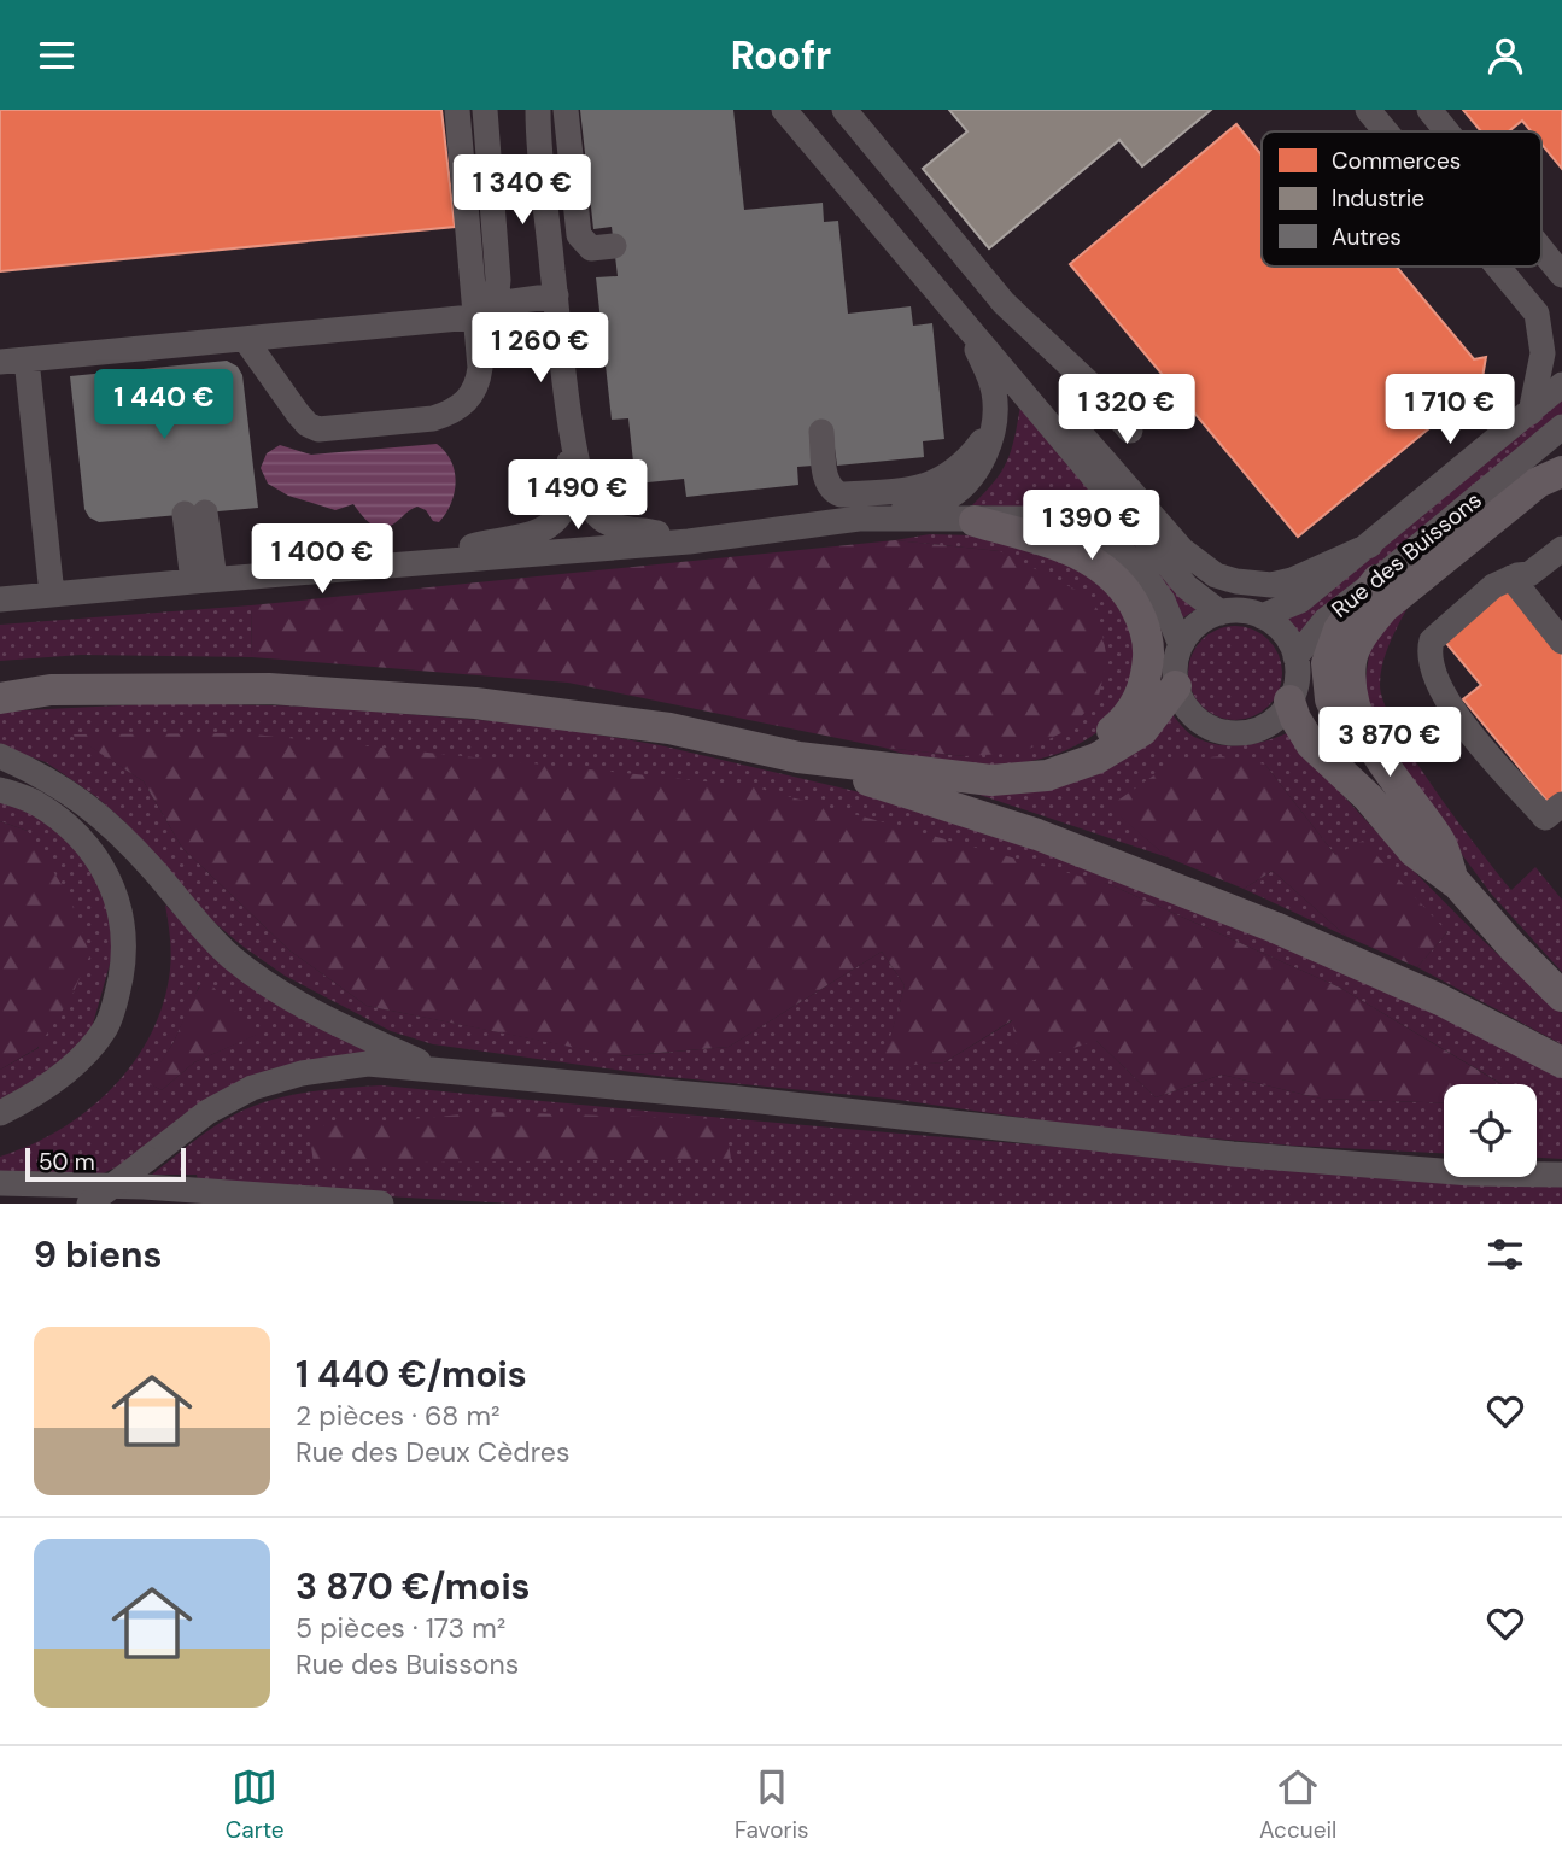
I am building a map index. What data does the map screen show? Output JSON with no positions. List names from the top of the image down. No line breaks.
{"streets":{"street":["Rue des Buissons"]},"legend":["Commerces","Industrie","Autres"],"scale_bar":"50 m","page":{"header":"Roofr","price":["1 340 €","1 260 €","1 440 €","1 320 €","1 710 €","1 490 €","1 390 €","1 400 €","3 870 €"],"scale":"50 m","heading":"9 biens","list":[{"name":"1 440 €/mois","note":"2 pièces · 68 m² · Rue des Deux Cèdres"},{"name":"3 870 €/mois","note":"5 pièces · 173 m² · Rue des Buissons"}],"tabs":["Carte","Favoris","Accueil"]}}
